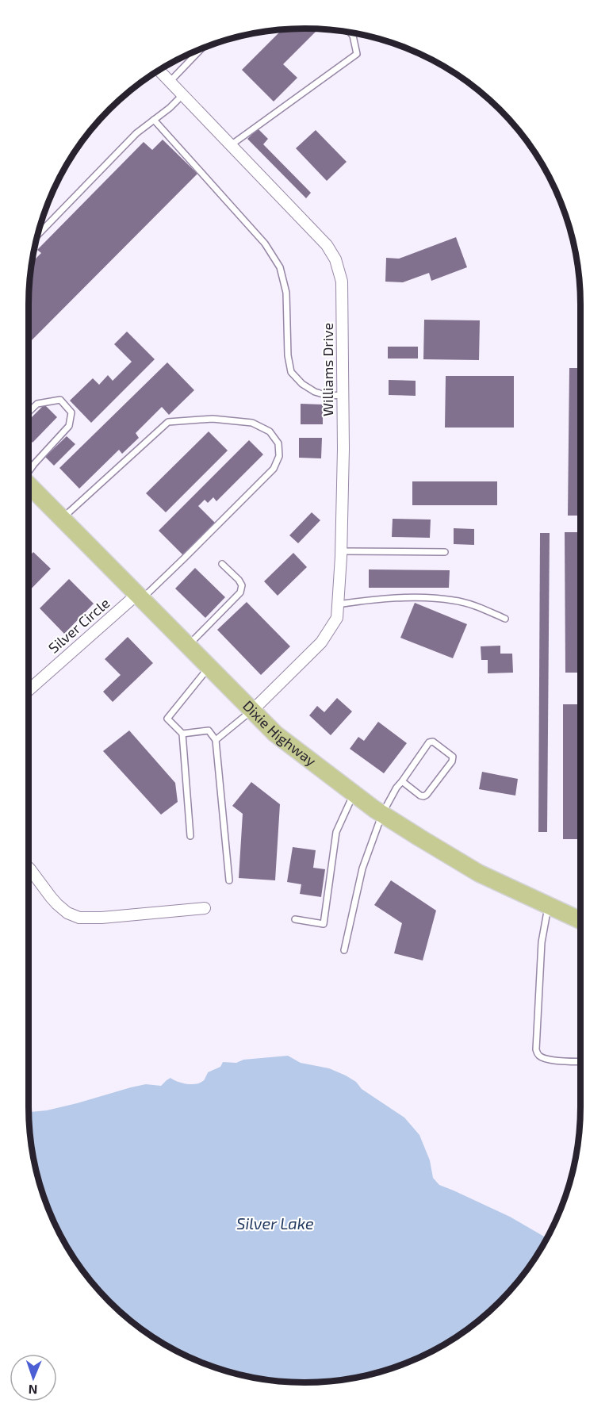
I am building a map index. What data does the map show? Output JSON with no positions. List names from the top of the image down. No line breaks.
{"streets":{"main road":["Dixie Highway"],"street":["Williams Drive","Silver Circle"]},"crossings":[["Williams Drive","Dixie Highway"],["Silver Circle","Dixie Highway"]],"water":["Silver Lake"],"north":"bottom"}
